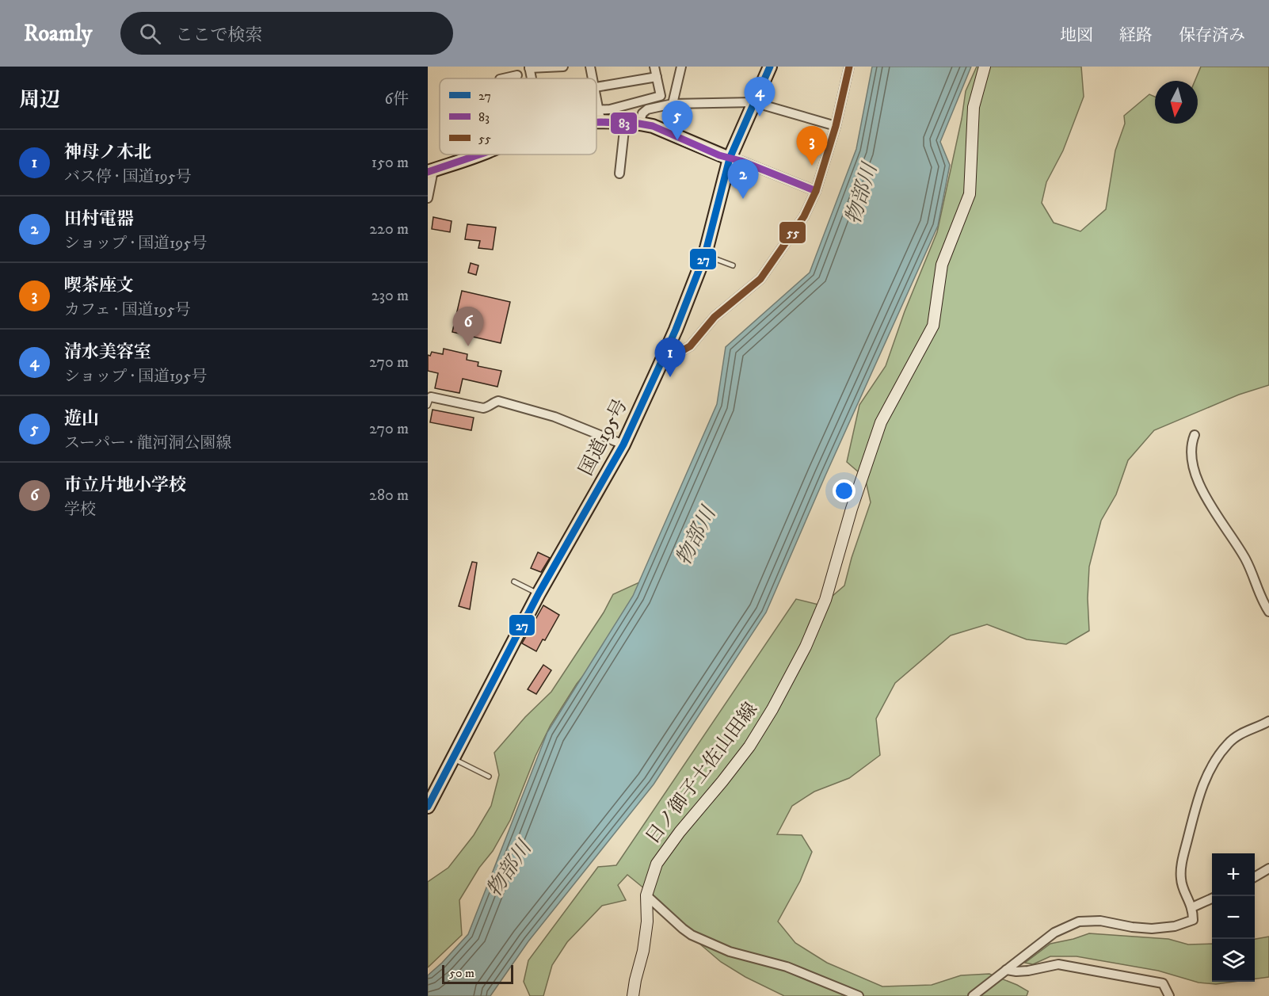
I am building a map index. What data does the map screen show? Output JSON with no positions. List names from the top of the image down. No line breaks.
{"streets":{"main road":["国道195号","日ノ御子土佐山田線"]},"water":["物部川"],"lines":["transit line 27","transit line 55","transit line 83"],"legend":["27","83","55"],"scale_bar":"50 m","north":"bottom","page":{"header":"Roamly","search":"ここで検索","nav":["地図","経路","保存済み"],"heading":["周辺","6件"],"pins":["4","5","3","2","6","1"],"list":[{"mark":"1","name":"神母ノ木北","note":"バス停 · 国道195号","value":"150 m"},{"mark":"2","name":"田村電器","note":"ショップ · 国道195号","value":"220 m"},{"mark":"3","name":"喫茶座文","note":"カフェ · 国道195号","value":"230 m"},{"mark":"4","name":"清水美容室","note":"ショップ · 国道195号","value":"270 m"},{"mark":"5","name":"遊山","note":"スーパー · 龍河洞公園線","value":"270 m"},{"mark":"6","name":"市立片地小学校","note":"学校","value":"280 m"}],"map_buttons":["+","−"],"scale":"50 m"}}
